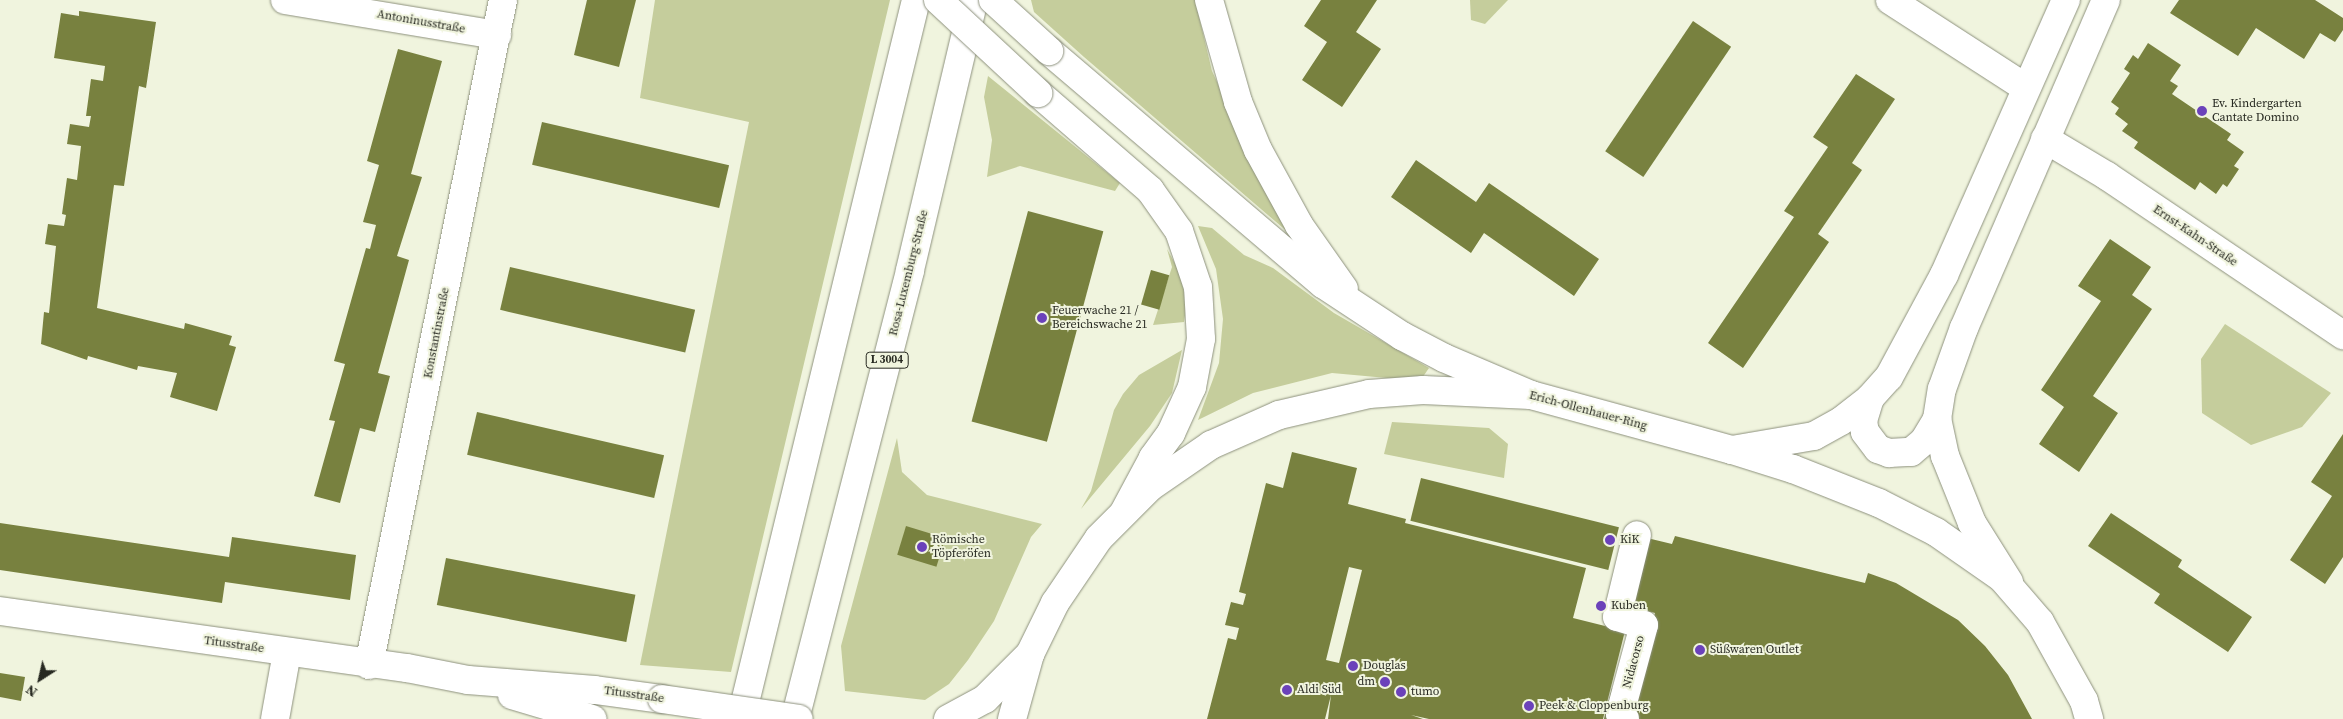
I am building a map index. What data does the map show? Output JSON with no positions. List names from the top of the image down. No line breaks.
{"streets":{"main road":["Antoninusstraße","Ernst-Kahn-Straße","Rosa-Luxemburg-Straße","Konstantinstraße","L 3004","Erich-Ollenhauer-Ring","Titusstraße","Nidacorso"]},"crossings":[["Antoninusstraße","Konstantinstraße"],["Konstantinstraße","Titusstraße"]],"places":["Ev. Kindergarten Cantate Domino","Feuerwache 21 / Bereichswache 21","KiK","Römische Töpferöfen","Kuben","Süßwaren Outlet","Douglas","dm","Aldi Süd","tumo","Peek & Cloppenburg"],"north":"bottom left"}
